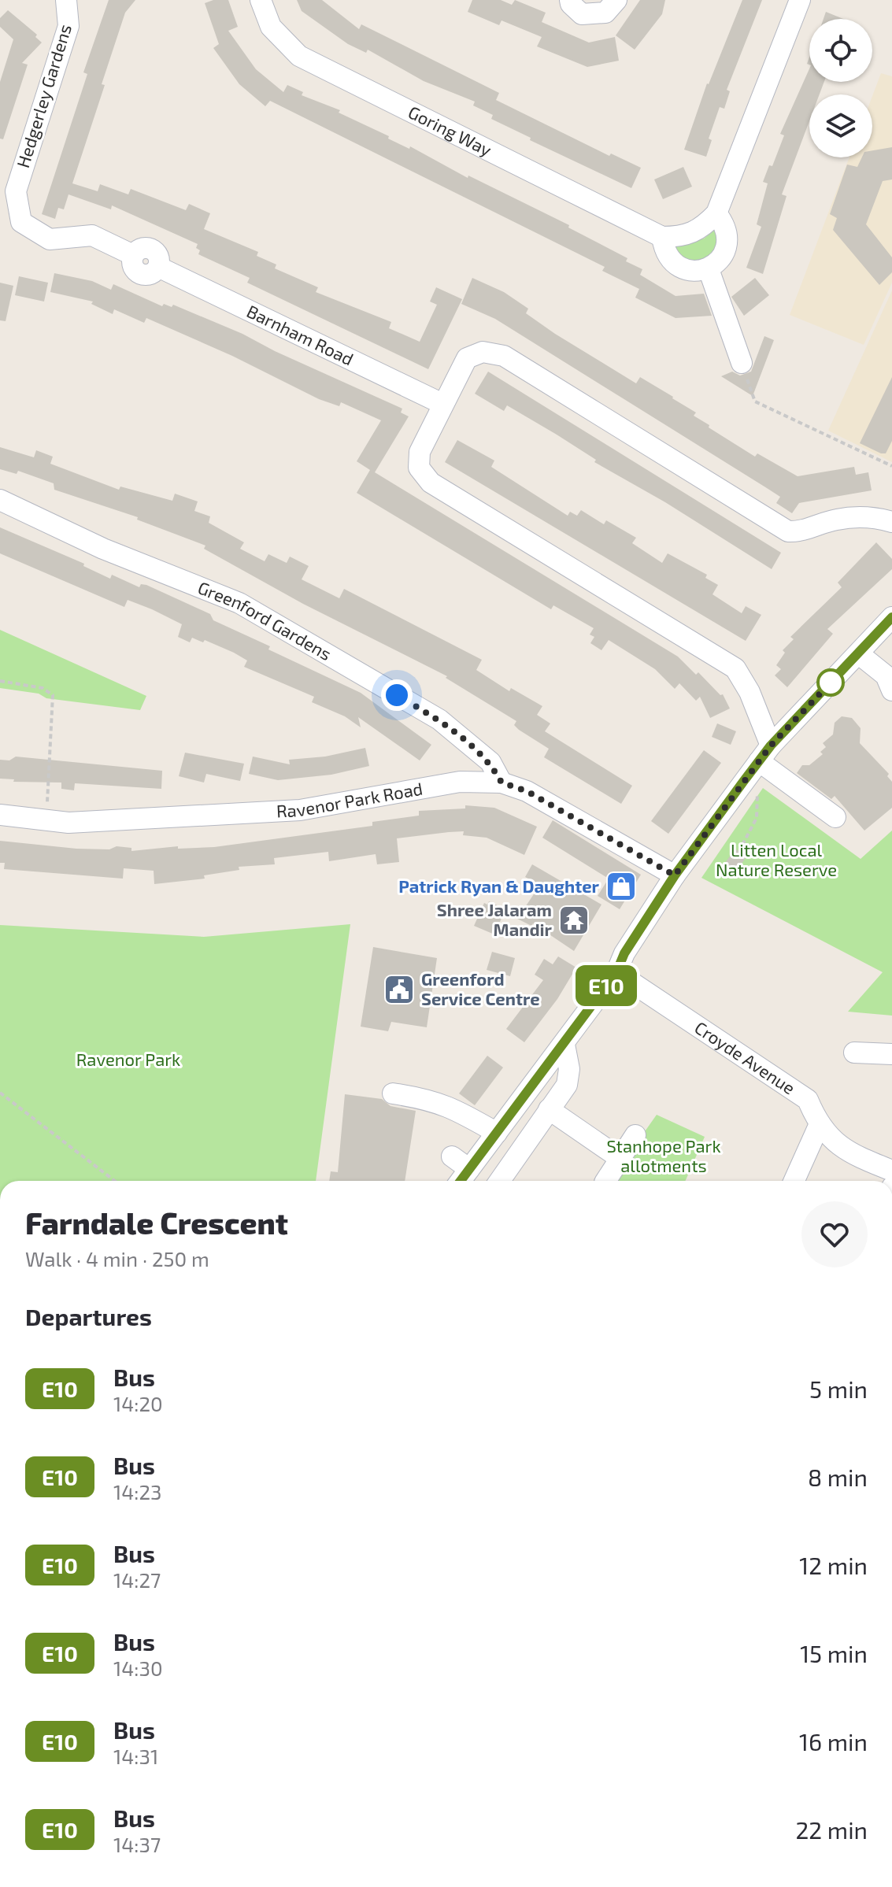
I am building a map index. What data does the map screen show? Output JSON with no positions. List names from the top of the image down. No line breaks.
{"streets":{"street":["Hedgerley Gardens","Goring Way","Barnham Road","Greenford Gardens","Ravenor Park Road","Croyde Avenue"]},"crossings":[["Hedgerley Gardens","Barnham Road"],["Greenford Gardens","Ravenor Park Road"]],"parks":["Litten Local Nature Reserve","Ravenor Park","Stanhope Park allotments"],"places":{"shop":["Patrick Ryan & Daughter"],"temple":["Shree Jalaram Mandir"],"public building":["Greenford Service Centre"]},"lines":["bus line E10"],"page":{"on_map":"E10","heading":[["Farndale Crescent","Walk · 4 min · 250 m"],"Departures"],"list":[{"mark":"E10","name":"Bus","note":"14:20","value":"5 min"},{"mark":"E10","name":"Bus","note":"14:23","value":"8 min"},{"mark":"E10","name":"Bus","note":"14:27","value":"12 min"},{"mark":"E10","name":"Bus","note":"14:30","value":"15 min"},{"mark":"E10","name":"Bus","note":"14:31","value":"16 min"},{"mark":"E10","name":"Bus","note":"14:37","value":"22 min"}]}}
